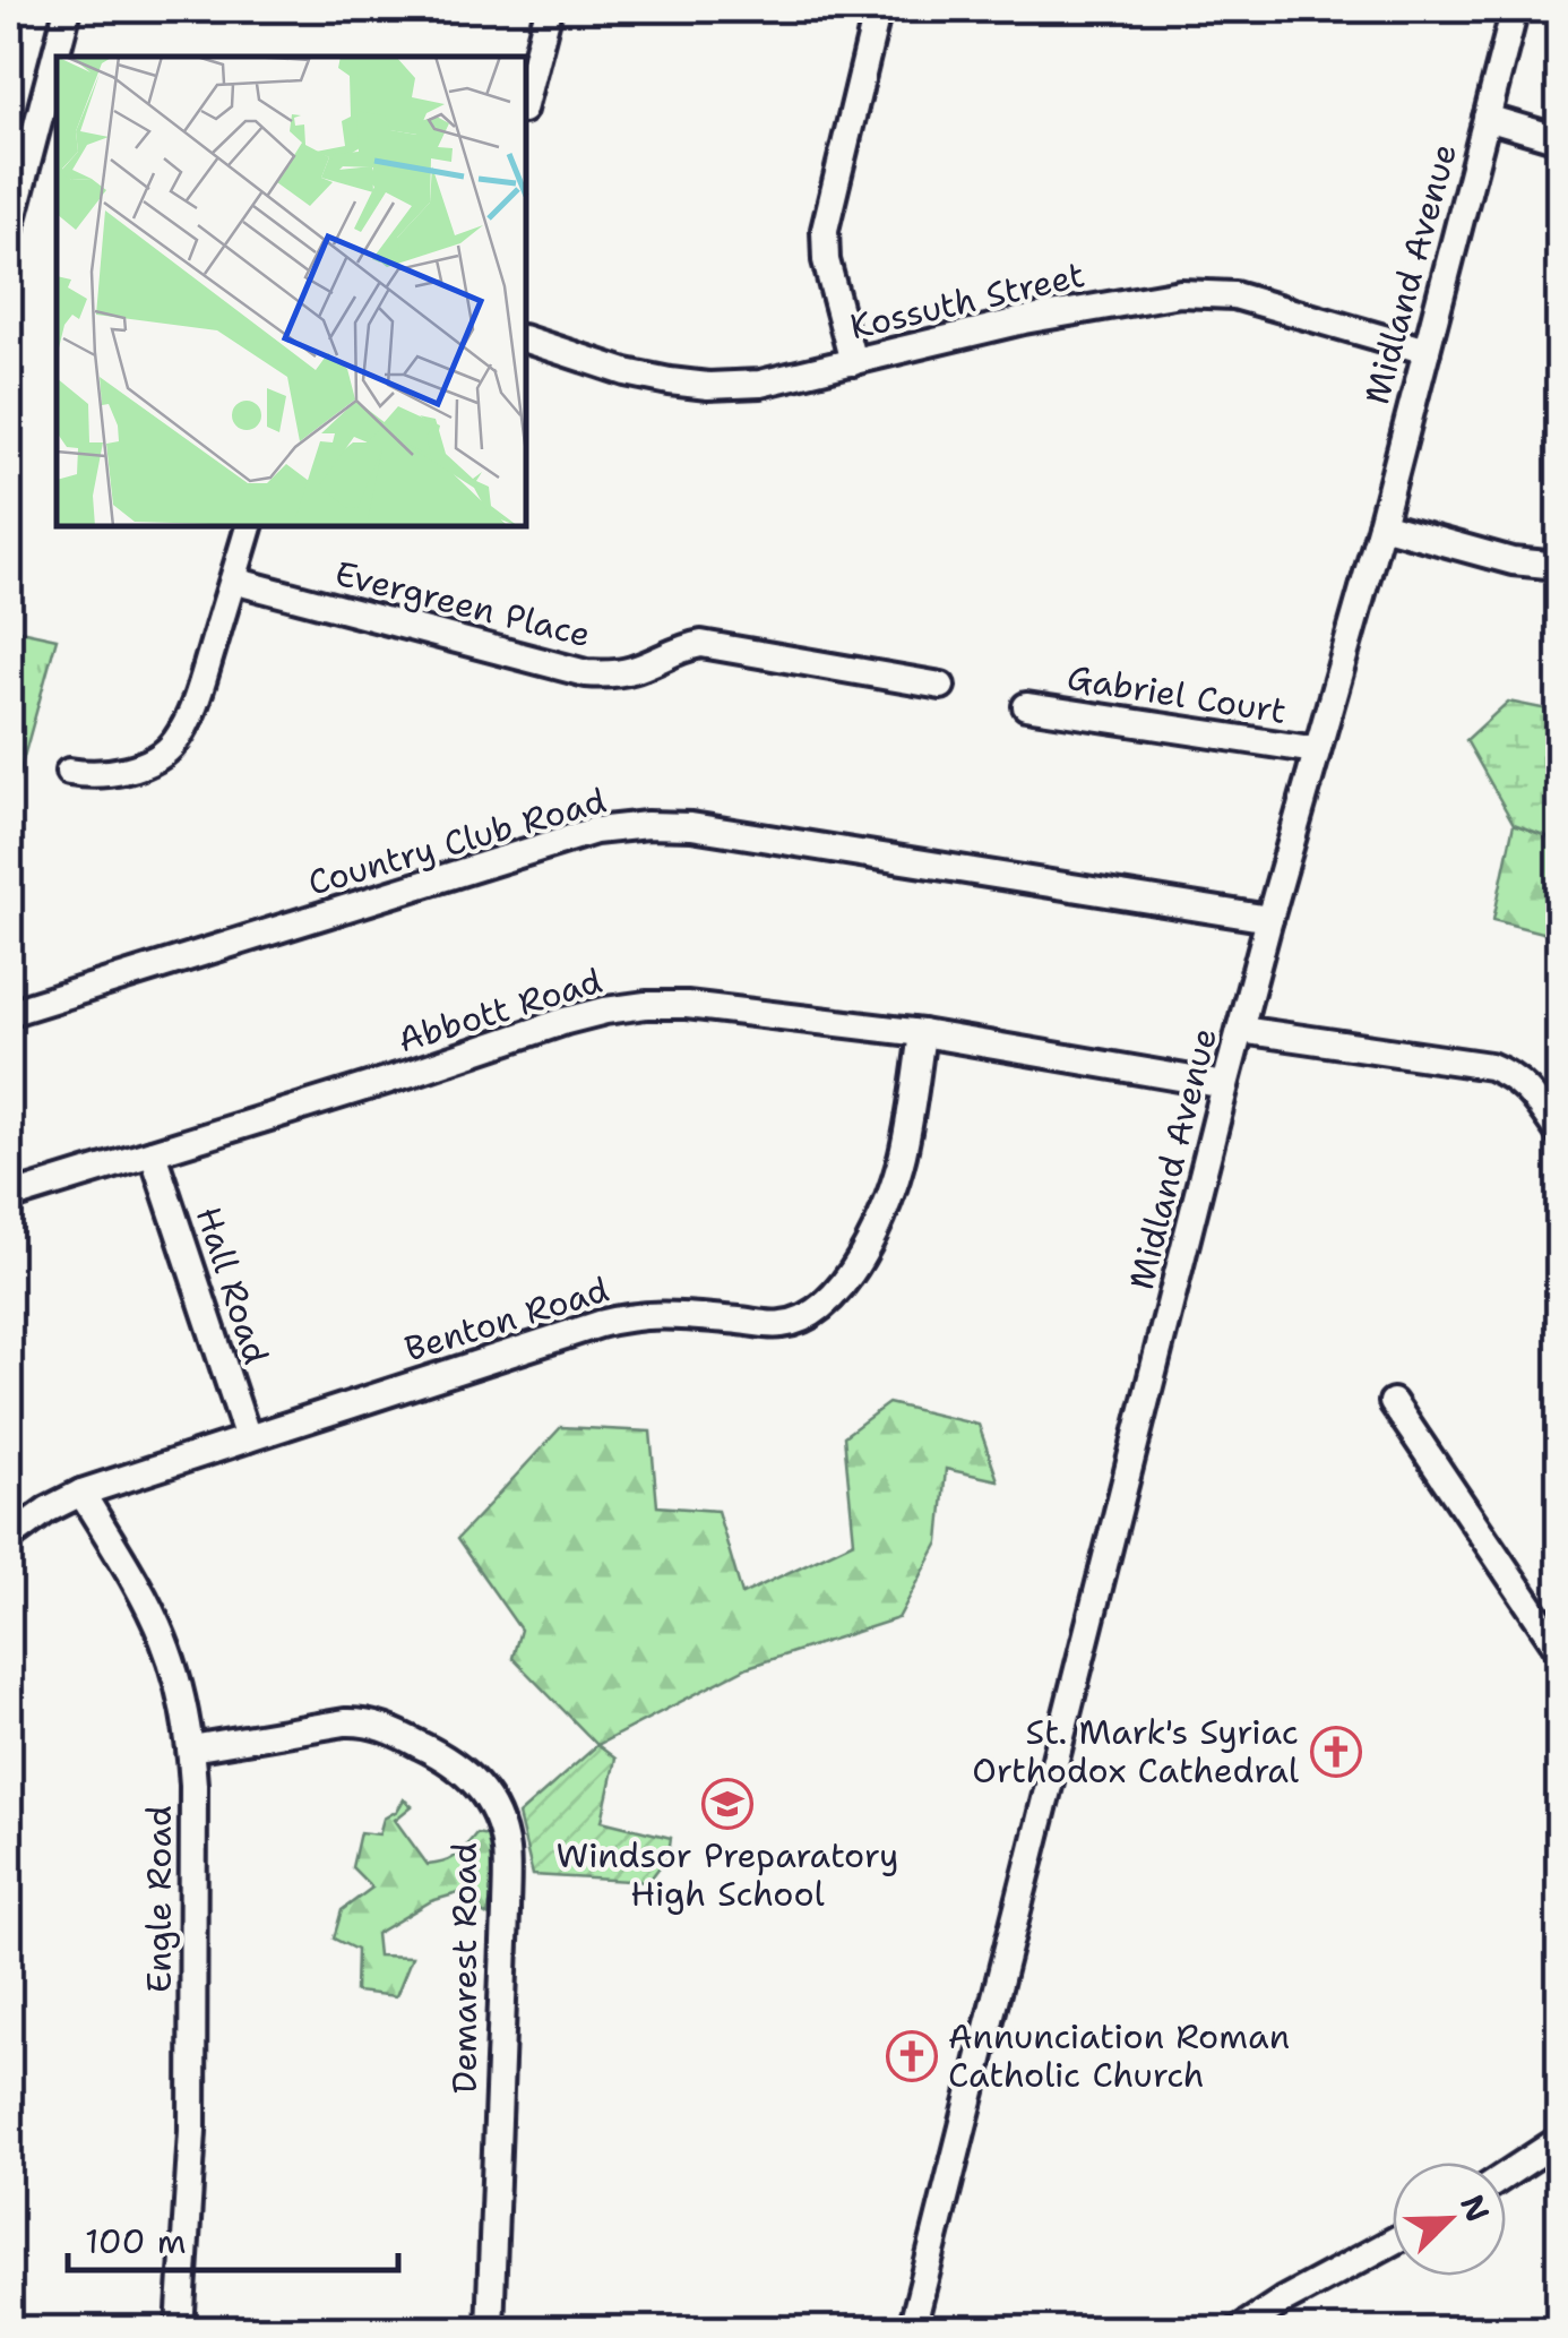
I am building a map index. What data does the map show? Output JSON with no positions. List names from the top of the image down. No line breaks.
{"streets":{"street":["Midland Avenue","Kossuth Street","Evergreen Place","Gabriel Court","Country Club Road","Abbott Road","Hall Road","Benton Road","Engle Road","Demarest Road"]},"crossings":[["Midland Avenue","Kossuth Street"],["Midland Avenue","Gabriel Court"],["Midland Avenue","Country Club Road"],["Midland Avenue","Abbott Road"],["Abbott Road","Hall Road"],["Abbott Road","Benton Road"],["Hall Road","Benton Road"],["Benton Road","Engle Road"],["Engle Road","Demarest Road"]],"places":{"church":["St. Mark's Syriac Orthodox Cathedral","Annunciation Roman Catholic Church"],"school or university":["Windsor Preparatory High School"]},"scale_bar":"100 m","north":"top right"}
